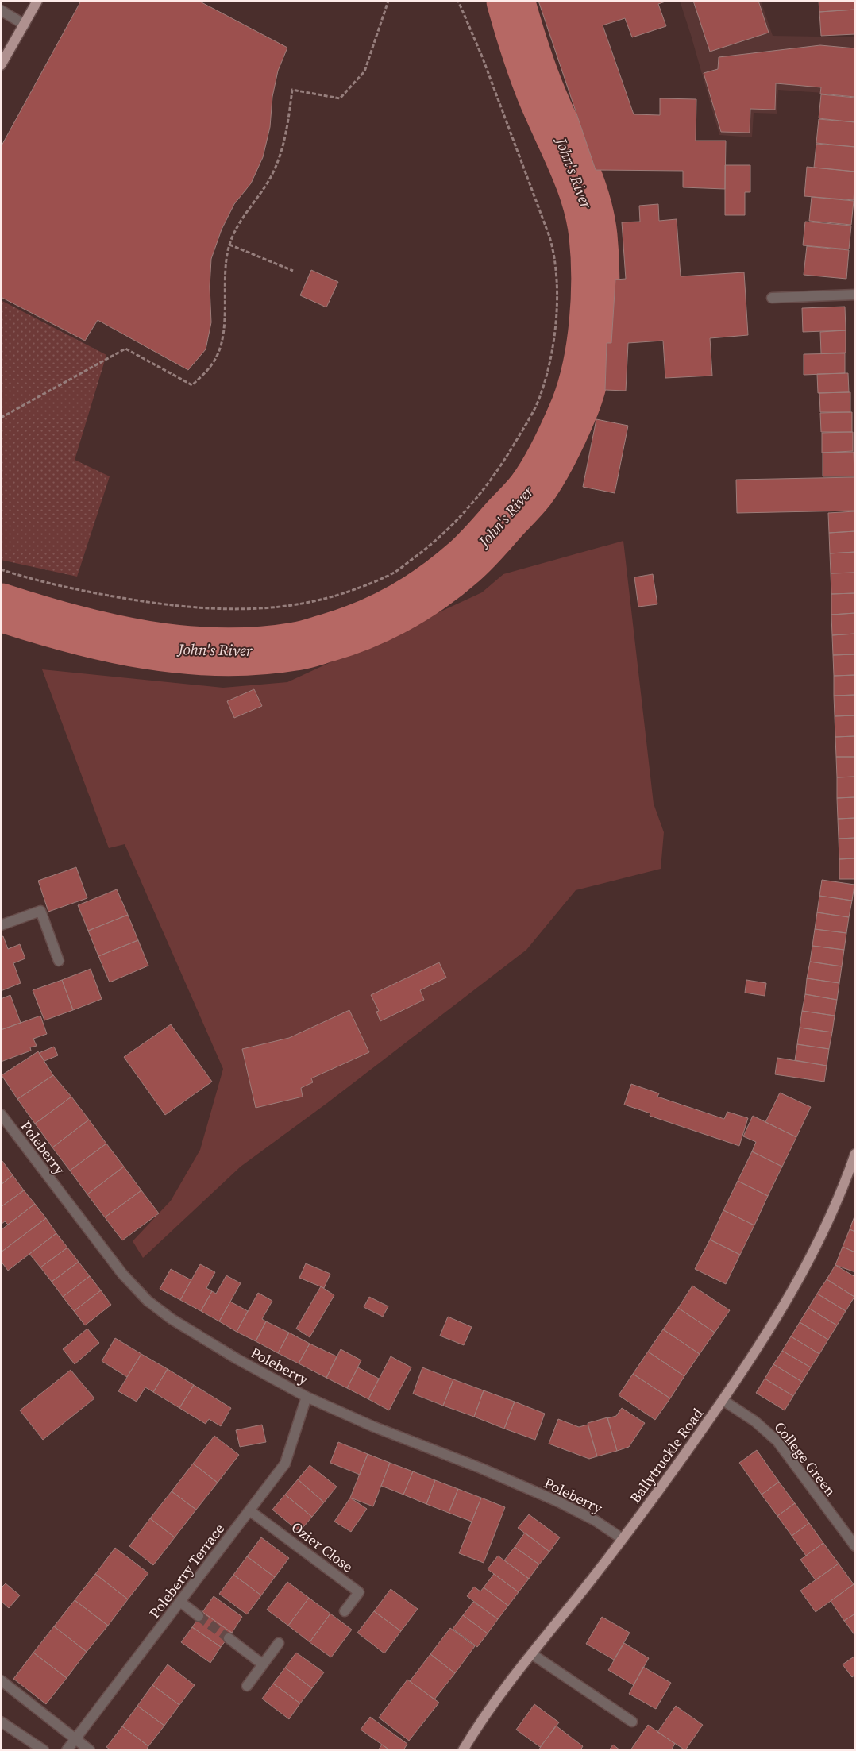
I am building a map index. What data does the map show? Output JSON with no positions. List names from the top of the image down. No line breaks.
{"streets":{"main road":["Ballytruckle Road"],"street":["Poleberry","College Green","Ozier Close","Poleberry Terrace"]},"crossings":[["Poleberry","Ballytruckle Road"],["Poleberry","Poleberry Terrace"],["Ballytruckle Road","College Green"],["Ozier Close","Poleberry Terrace"]],"water":["John's River"]}
